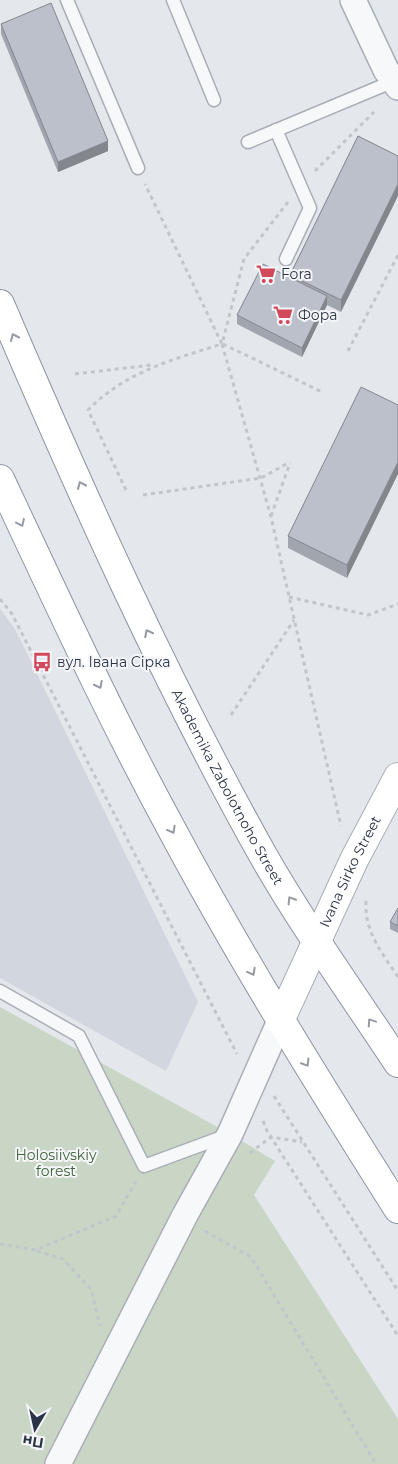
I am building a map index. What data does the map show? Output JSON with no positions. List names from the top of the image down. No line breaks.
{"streets":{"main road":["Akademika Zabolotnoho Street","Ivana Sirko Street"]},"crossings":[["Akademika Zabolotnoho Street","Ivana Sirko Street"]],"parks":["Holosiivskiy forest"],"places":{"supermarket":["Fora","Фора"],"bus stop":["вул. Івана Сірка"]},"north":"bottom"}
